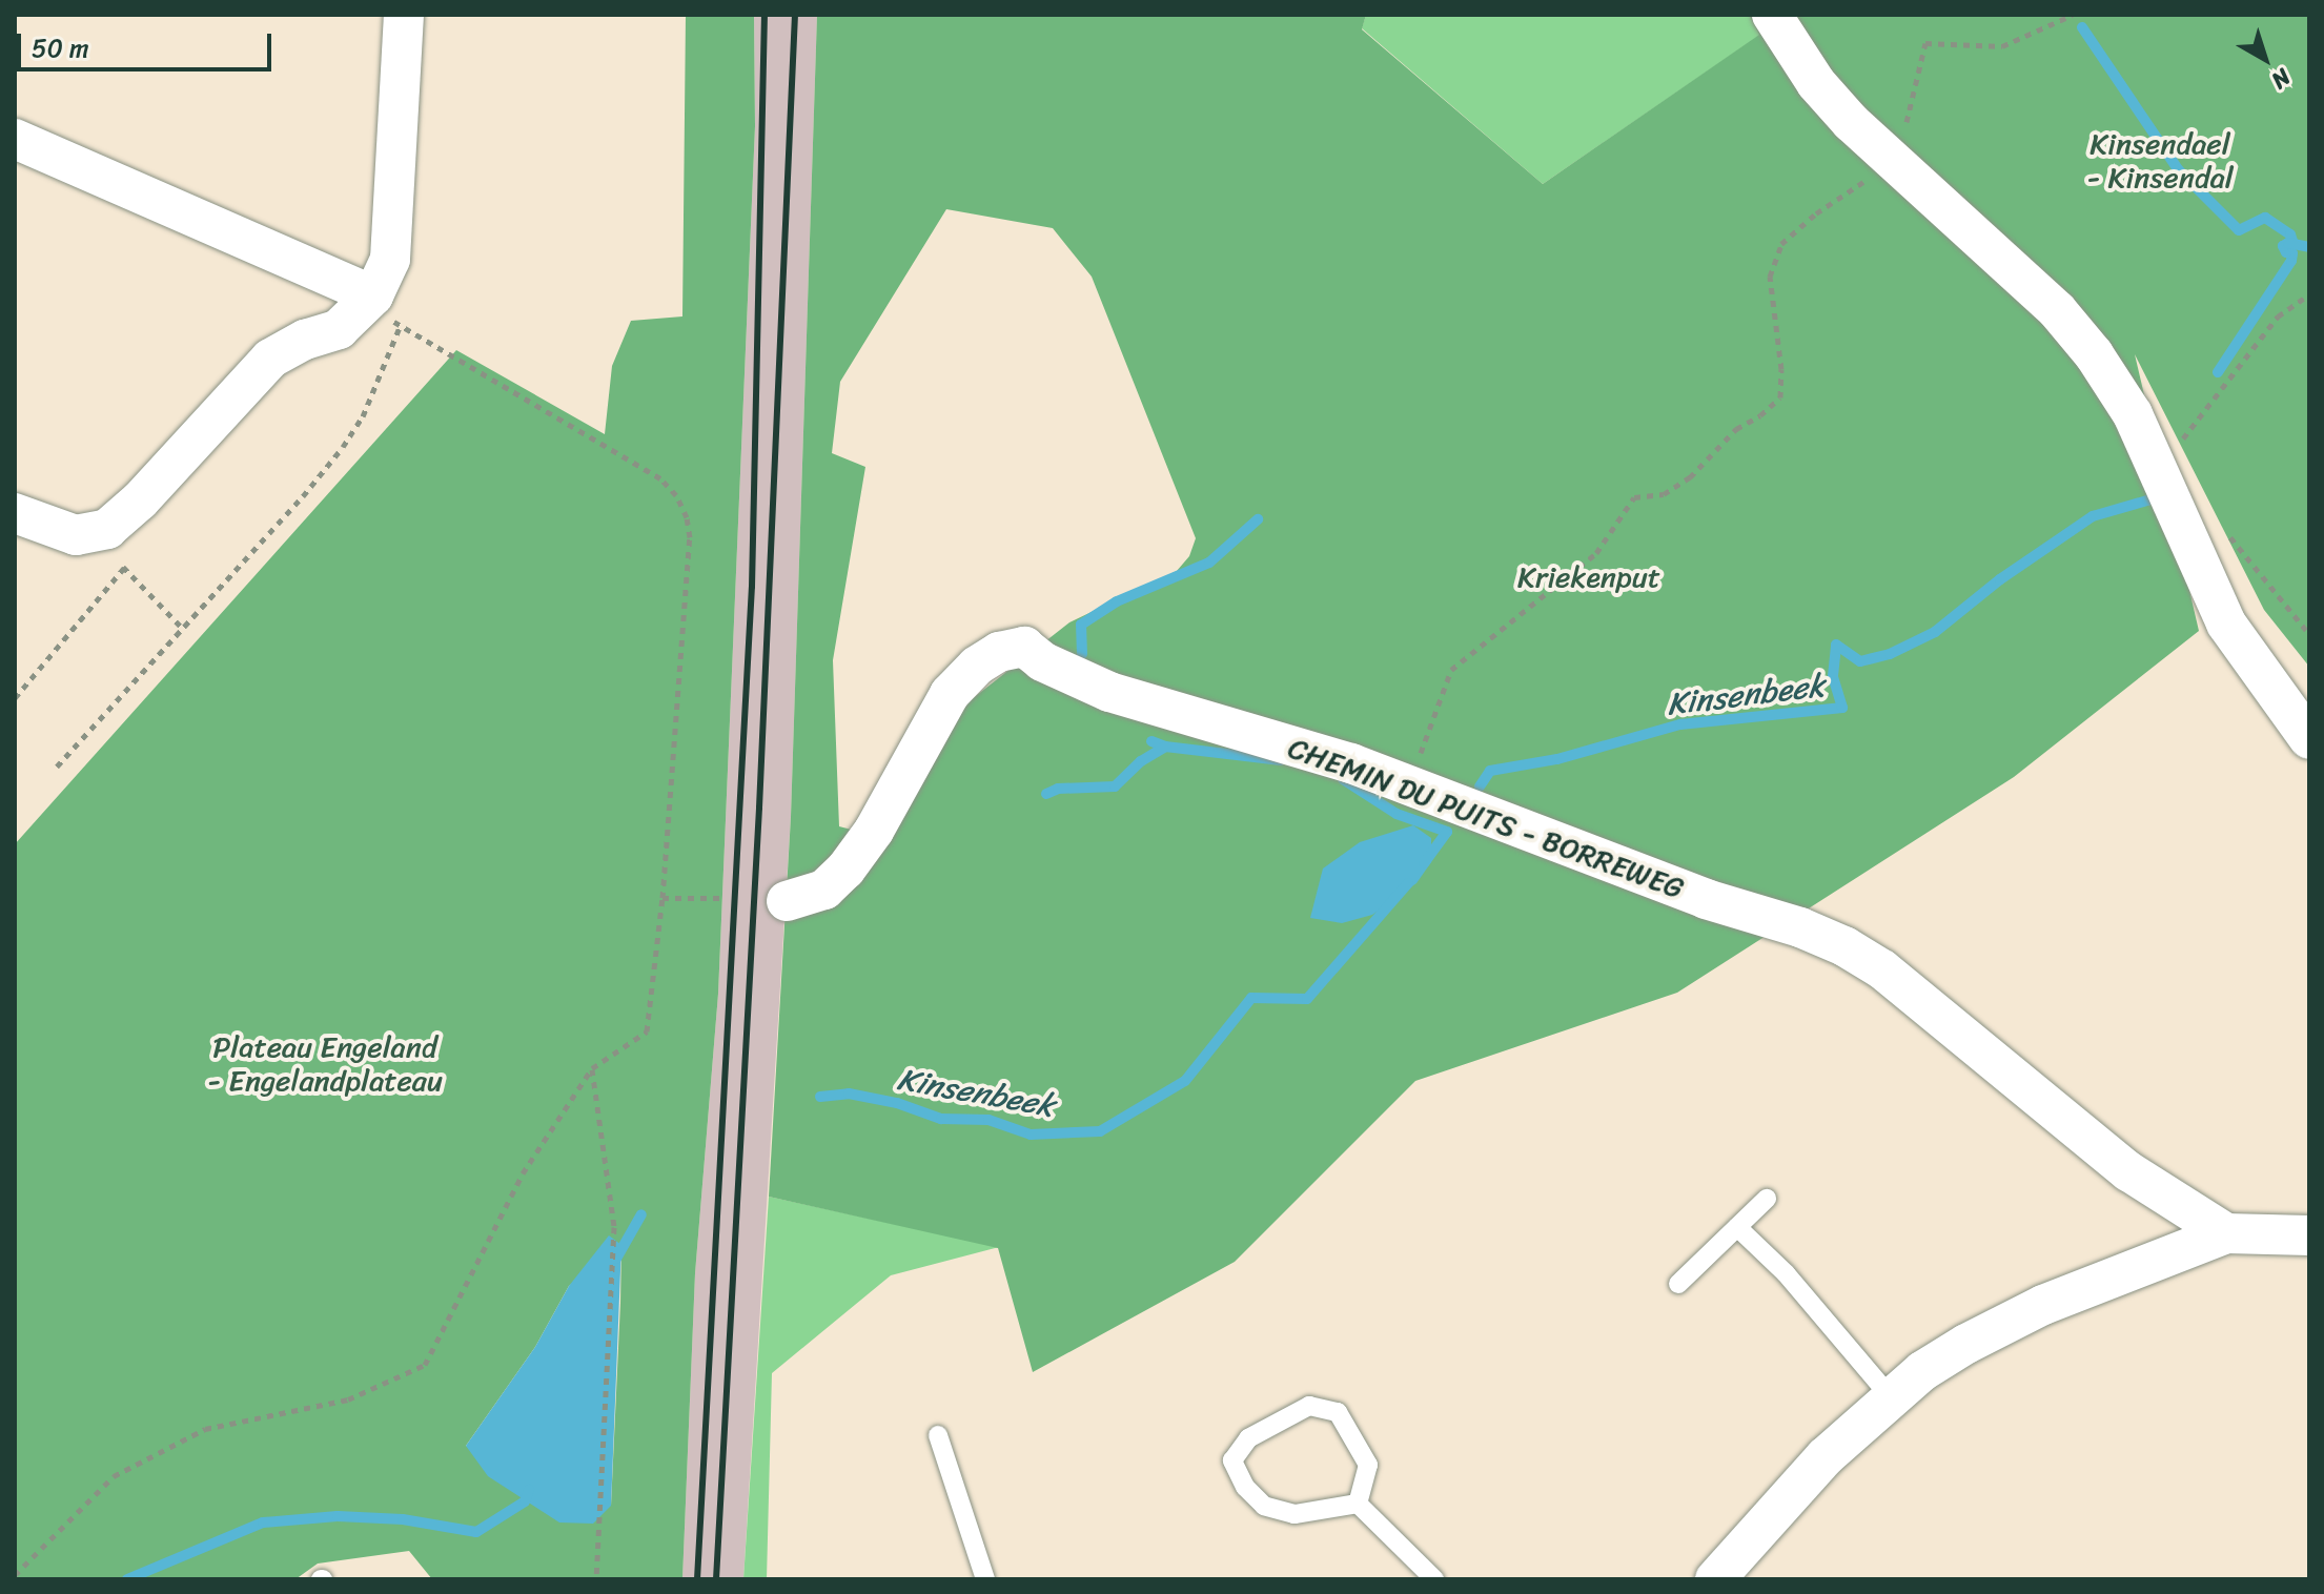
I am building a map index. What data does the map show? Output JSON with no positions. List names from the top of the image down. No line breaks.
{"streets":{"street":["CHEMIN DU PUITS - BORREWEG"]},"water":["Kinsenbeek"],"parks":["Kinsendael - Kinsendal","Kriekenput","Plateau Engeland - Engelandplateau"],"scale_bar":"50 m","north":"bottom right"}
